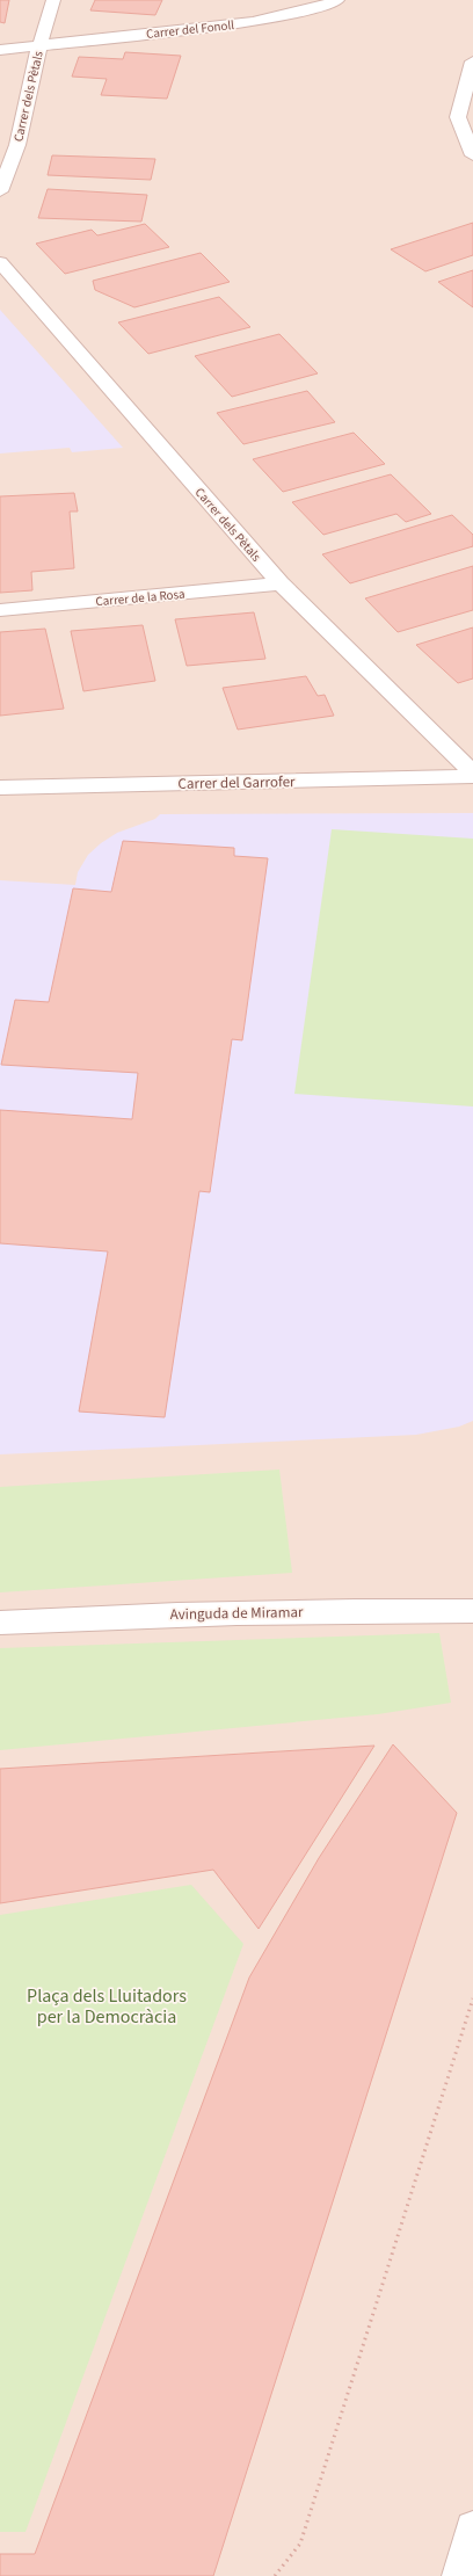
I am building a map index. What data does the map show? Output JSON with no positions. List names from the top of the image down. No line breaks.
{"streets":{"street":["Carrer del Fonoll","Carrer dels Pètals","Carrer de la Rosa","Carrer del Garrofer","Avinguda de Miramar"]},"crossings":[["Carrer del Fonoll","Carrer dels Pètals"],["Carrer dels Pètals","Carrer de la Rosa"]],"parks":["Plaça dels Lluitadors per la Democràcia"]}
